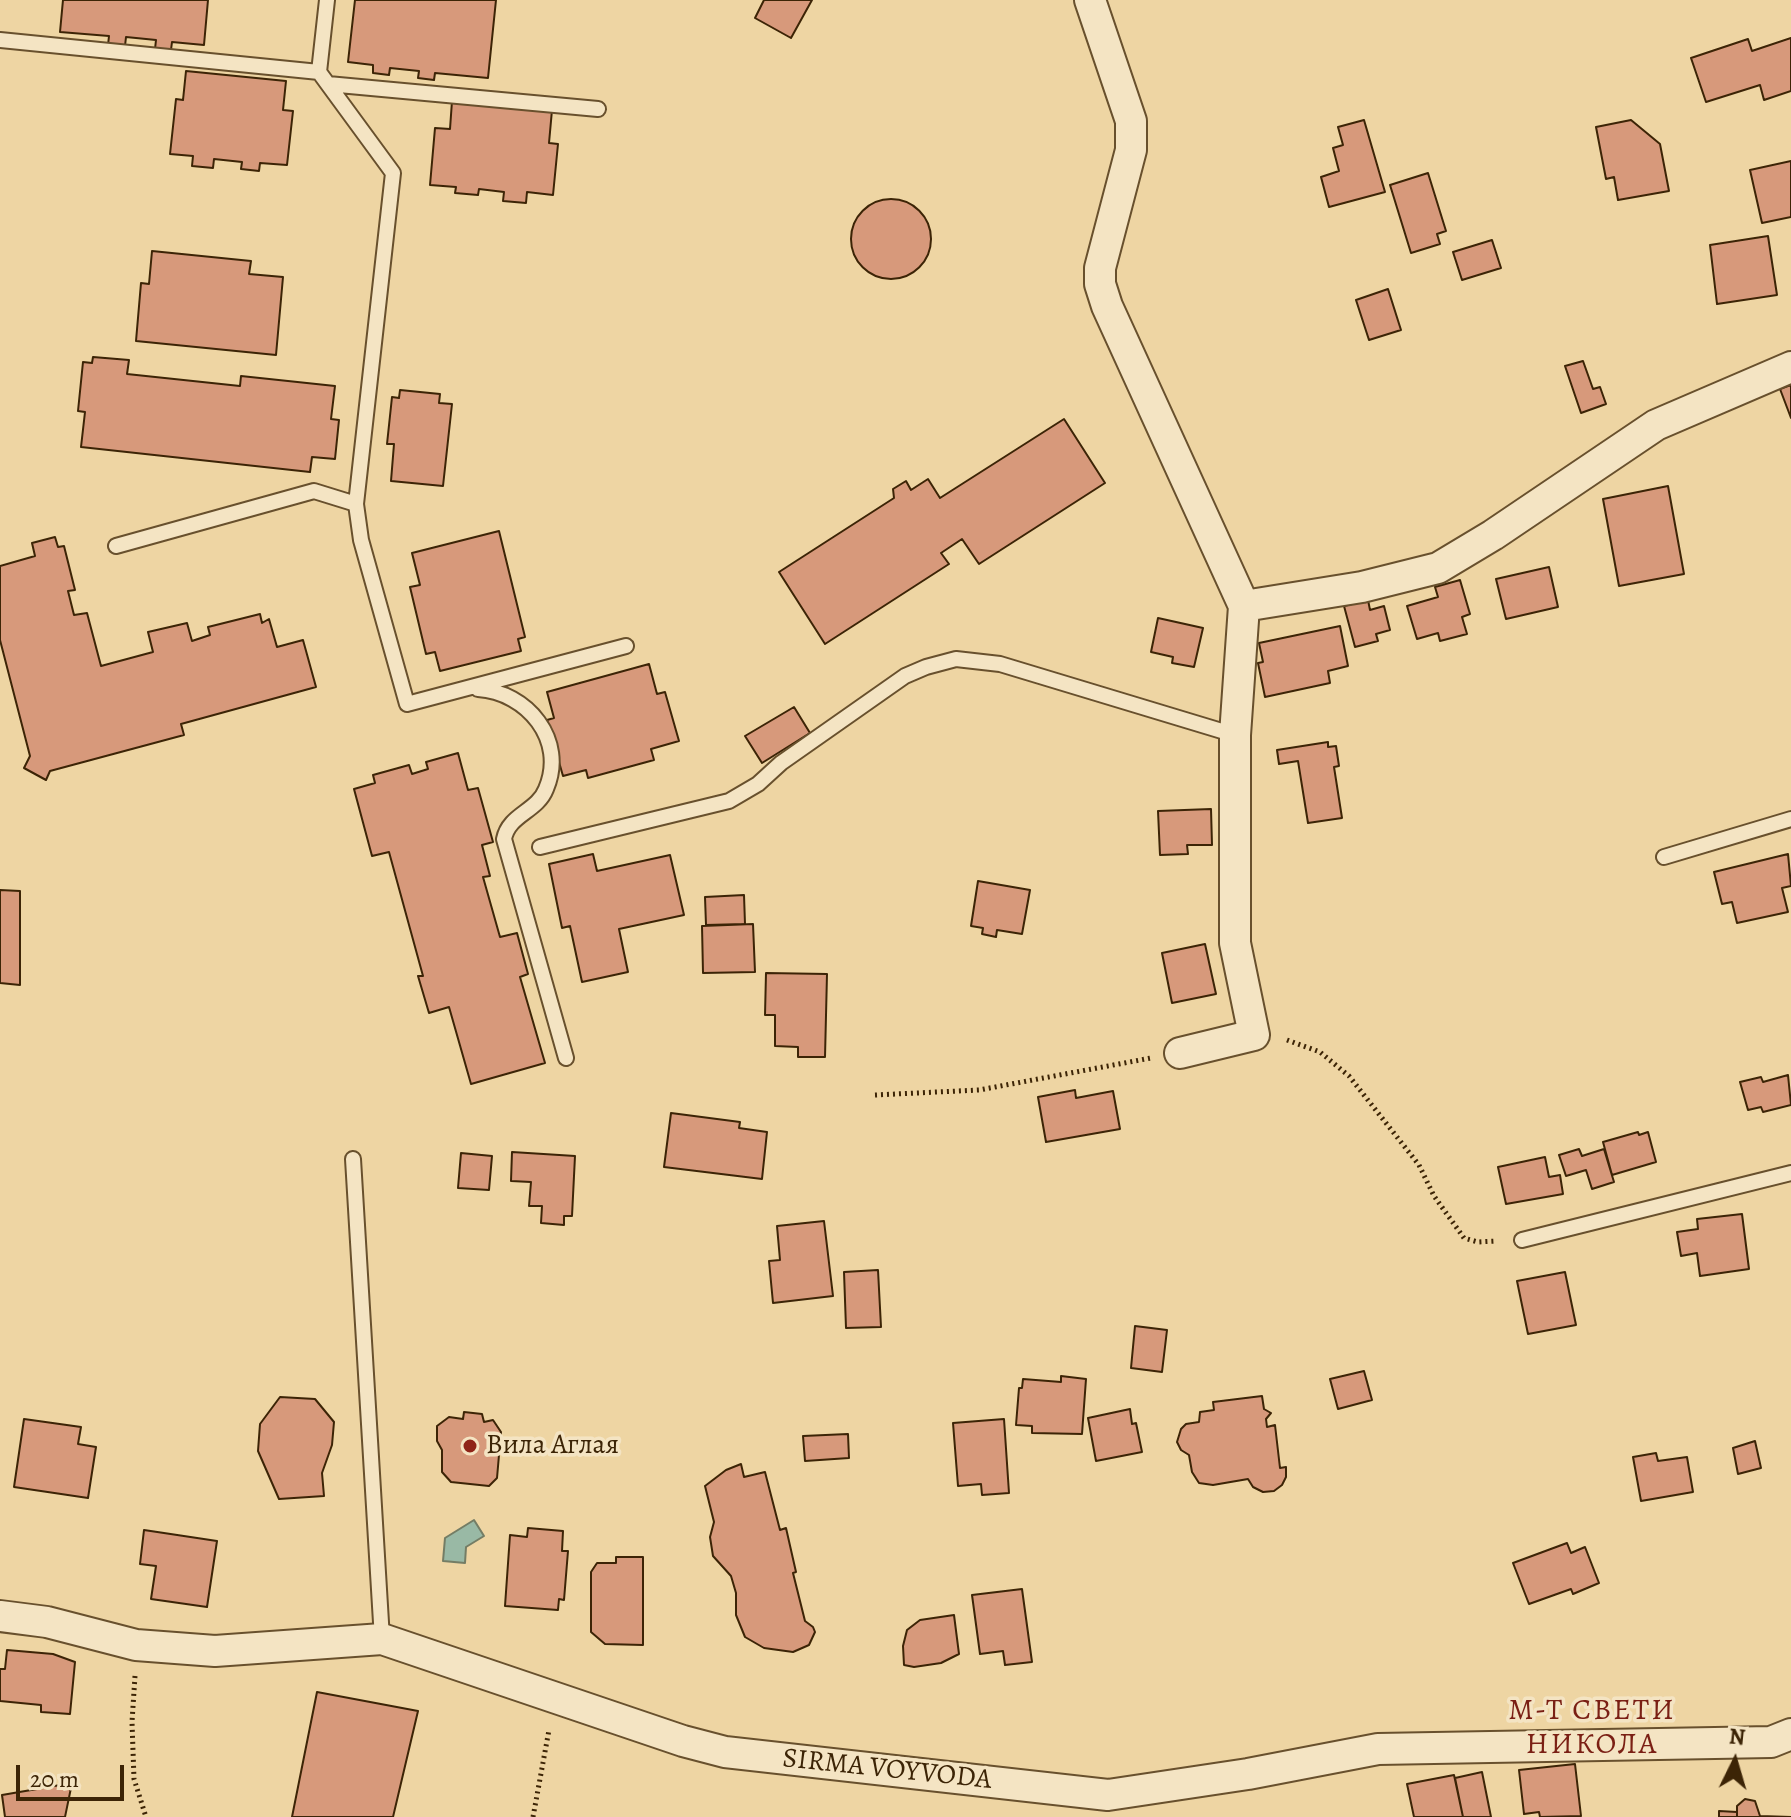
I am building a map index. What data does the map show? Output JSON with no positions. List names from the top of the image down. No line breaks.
{"streets":{"street":["SIRMA VOYVODA"]},"districts":["М-Т СВЕТИ НИКОЛА"],"places":["Вила Аглая"],"scale_bar":"20 m","north":"top"}
